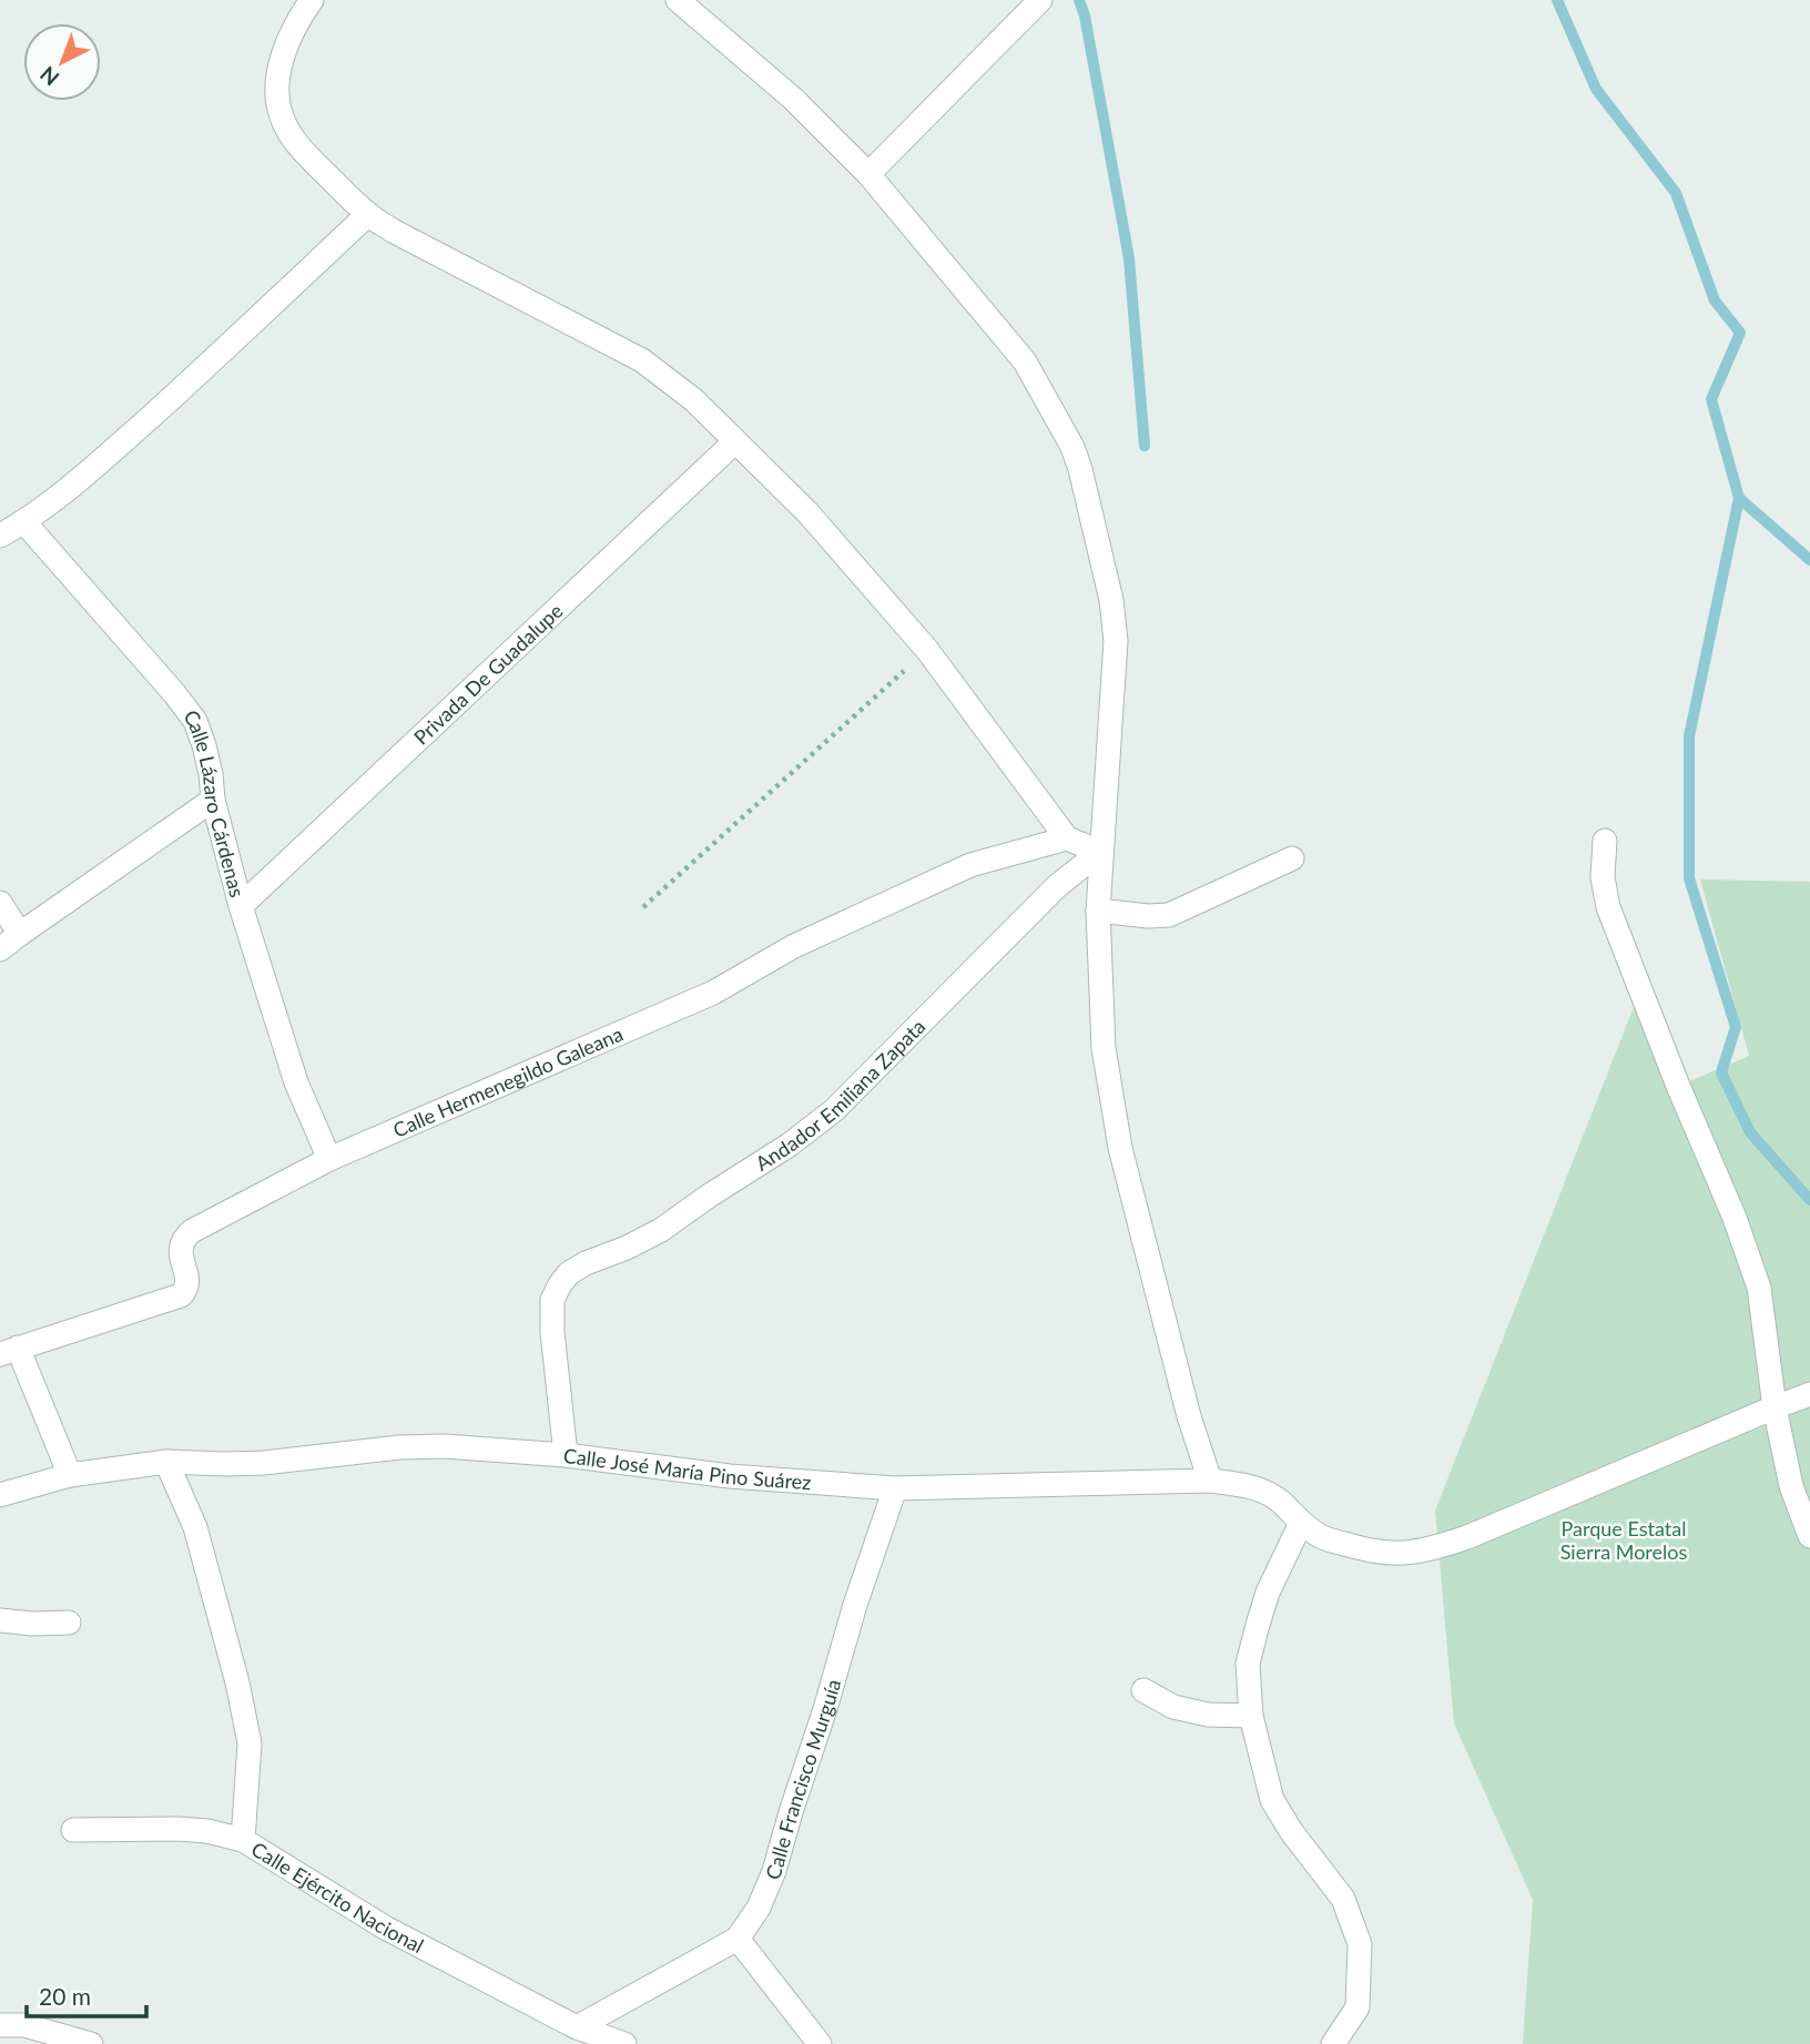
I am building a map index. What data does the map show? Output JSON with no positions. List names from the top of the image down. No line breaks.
{"streets":{"street":["Privada De Guadalupe","Calle Lázaro Cárdenas","Calle Hermenegildo Galeana","Andador Emiliana Zapata","Calle José María Pino Suárez","Calle Francisco Murguía","Calle Ejército Nacional"]},"crossings":[["Privada De Guadalupe","Calle Lázaro Cárdenas"],["Calle Lázaro Cárdenas","Calle Hermenegildo Galeana"],["Andador Emiliana Zapata","Calle José María Pino Suárez"],["Calle José María Pino Suárez","Calle Francisco Murguía"],["Calle José María Pino Suárez","Calle Ejército Nacional"]],"parks":["Parque Estatal Sierra Morelos"],"scale_bar":"20 m","north":"bottom left"}
